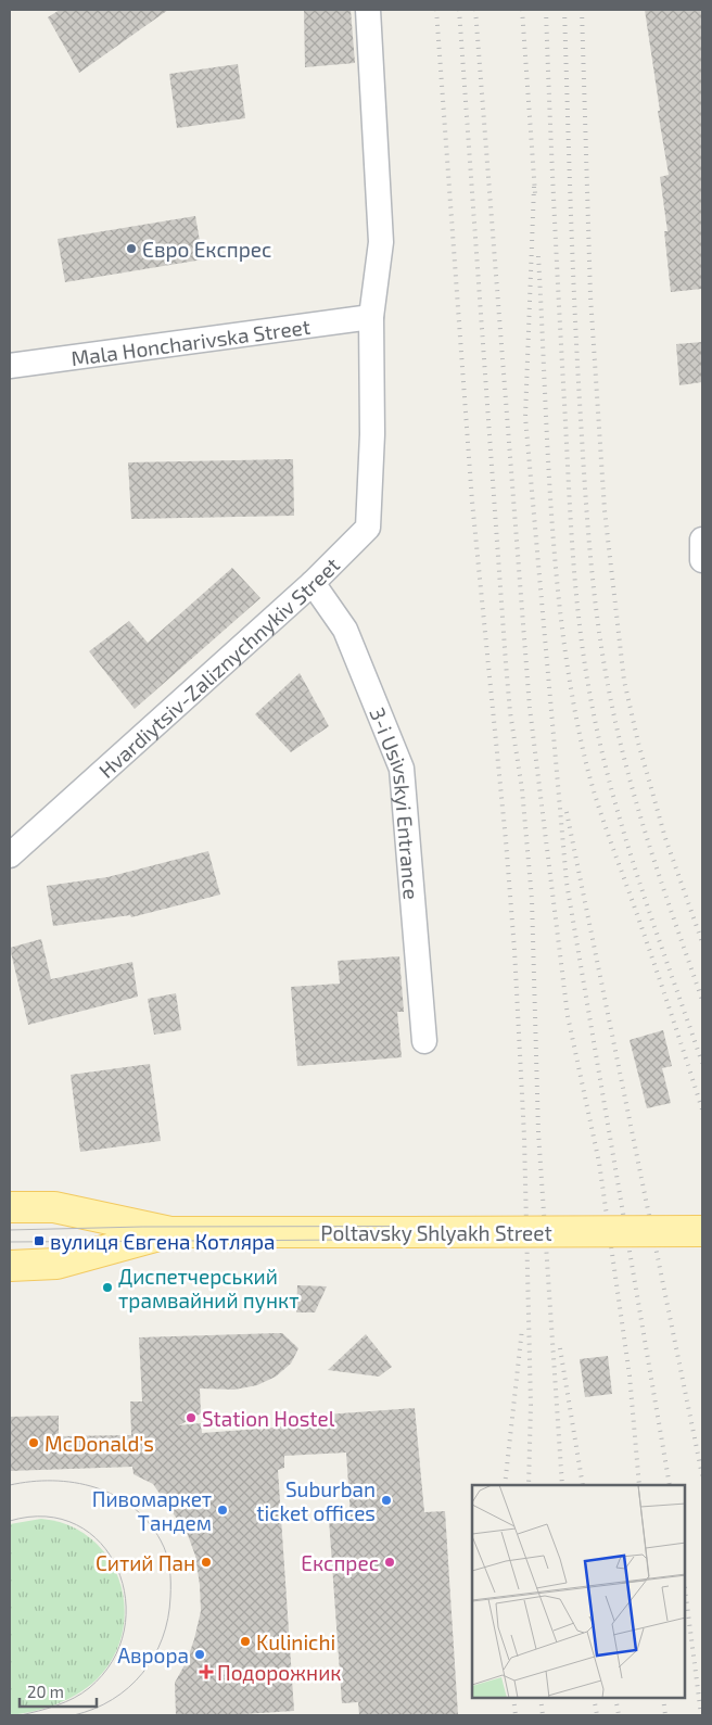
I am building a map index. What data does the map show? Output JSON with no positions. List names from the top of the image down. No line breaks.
{"streets":{"main road":["Poltavsky Shlyakh Street"],"street":["Mala Honcharivska Street","Hvardiytsiv-Zaliznychnykiv Street","3-i Usivskyi Entrance"]},"crossings":[["Mala Honcharivska Street","Hvardiytsiv-Zaliznychnykiv Street"],["Hvardiytsiv-Zaliznychnykiv Street","3-i Usivskyi Entrance"]],"places":{"other":["Євро Експрес","Диспетчерський трамвайний пункт","Station Hostel","McDonald's","Suburban ticket offices","Пивомаркет Тандем","Ситий Пан","Експрес","Kulinichi","Аврора"],"transit":["вулиця Євгена Котляра"],"health":["Подорожник"]},"scale_bar":"20 m"}
